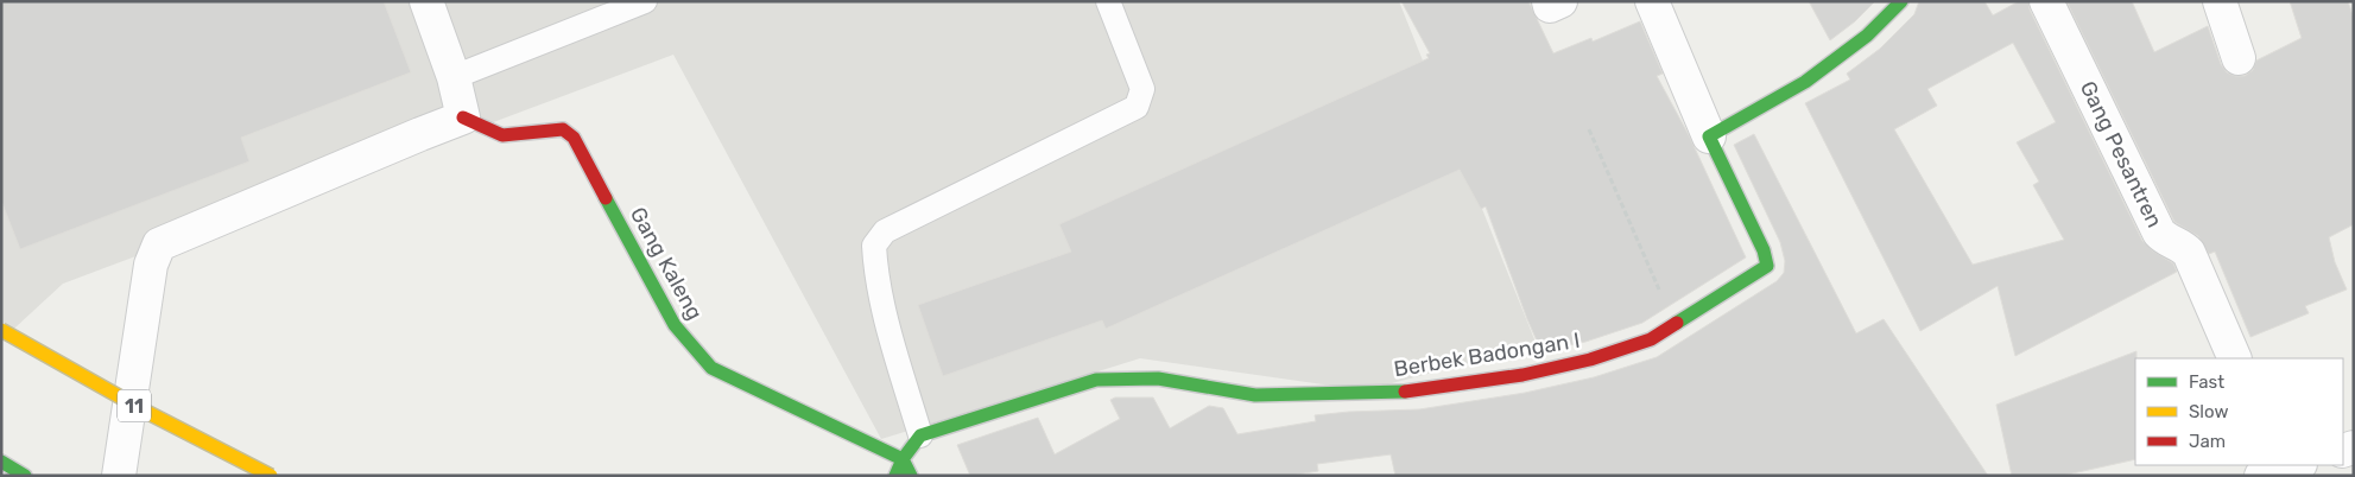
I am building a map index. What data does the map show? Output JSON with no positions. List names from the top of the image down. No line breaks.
{"streets":{"main road":["Gang Kaleng","Berbek Badongan I","11"],"street":["Gang Pesantren"]},"legend":["Fast","Slow","Jam"]}
